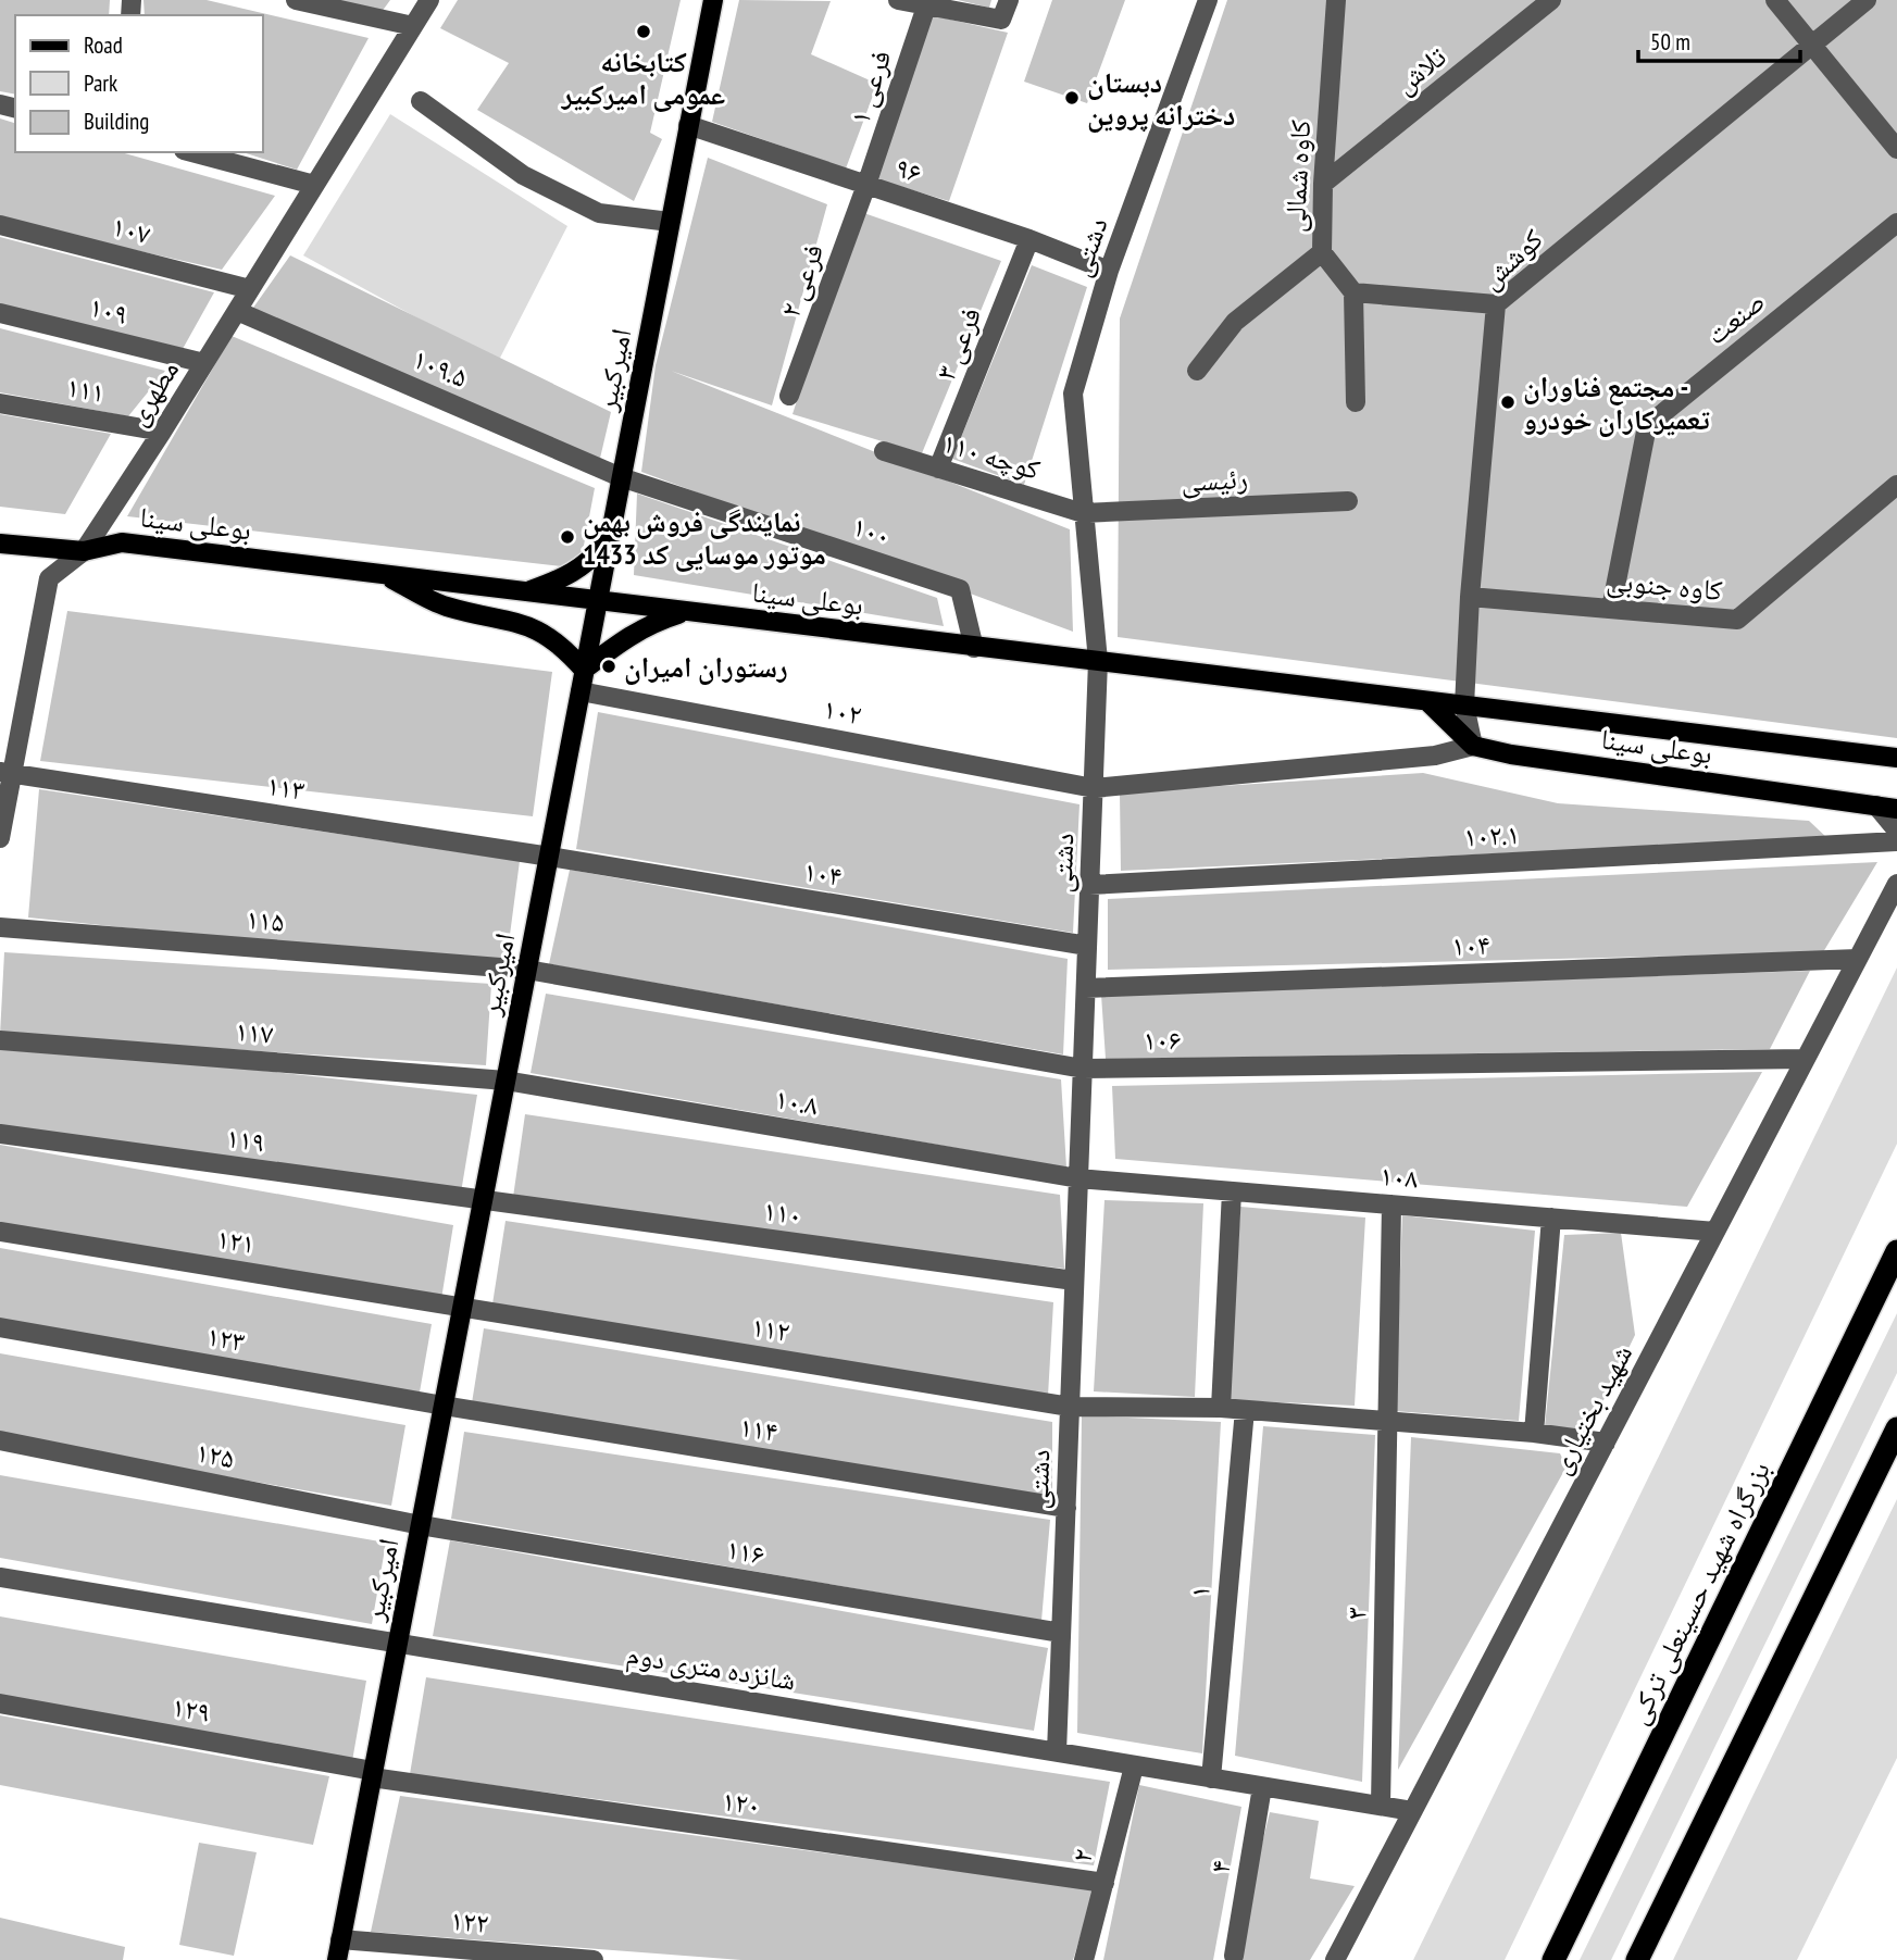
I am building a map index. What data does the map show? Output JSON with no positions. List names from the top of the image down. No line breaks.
{"streets":{"highway":["بزرگراه شهید حسینعلی ترکی"],"main road":["امیرکبیر","بوعلی سینا"],"street":["تلاش","فرعی ۱","۹۶","کاوه شمالی","۱۰۷","دشتی","کوشش","فرعی ۲","۱۰۹","صنعت","فرعی ۳","۱۰۹.۵","۱۱۱","مطهری","کوچه ۱۱۰","رئیسی","۱۰۰","کاوه جنوبی","۱۰۲","۱۱۳","۱۰۲.۱","۱۰۴","۱۱۵","۱۱۷","۱۰۶","۱۰.۸","۱۱۹","۱۰۸","۱۱۰","۱۲۱","۱۱۲","۱۲۳","شهید بختیاری","۱۱۴","۱۲۵","۱۱۶","۱","۳","شانزده متری دوم","۱۲۹","۱۲۰","۲","۴","۱۲۲"]},"crossings":[["تلاش","کاوه شمالی"],["فرعی ۱","۹۶"],["فرعی ۱","فرعی ۲"],["۹۶","دشتی"],["۹۶","فرعی ۲"],["۹۶","فرعی ۳"],["۹۶","امیرکبیر"],["۱۰۷","مطهری"],["دشتی","کوچه ۱۱۰"],["دشتی","رئیسی"],["دشتی","بوعلی سینا"],["دشتی","۱۰۲"],["دشتی","۱۰۲.۱"],["دشتی","۱۰۴"],["دشتی","۱۰۶"],["دشتی","۱۰.۸"],["دشتی","۱۰۸"],["دشتی","۱۱۰"],["دشتی","۱۱۲"],["دشتی","۱۱۴"],["دشتی","۱۱۶"],["دشتی","شانزده متری دوم"],["کوشش","بوعلی سینا"],["کوشش","کاوه جنوبی"],["کوشش","۱۰۲"],["۱۰۹","مطهری"],["صنعت","کاوه جنوبی"],["فرعی ۳","کوچه ۱۱۰"],["۱۰۹.۵","امیرکبیر"],["۱۰۹.۵","مطهری"],["۱۰۹.۵","۱۰۰"],["امیرکبیر","بوعلی سینا"],["امیرکبیر","۱۰۰"],["امیرکبیر","۱۰۲"],["امیرکبیر","۱۱۳"],["امیرکبیر","۱۰۴"],["امیرکبیر","۱۱۵"],["امیرکبیر","۱۱۷"],["امیرکبیر","۱۰۶"],["امیرکبیر","۱۰.۸"],["امیرکبیر","۱۱۹"],["امیرکبیر","۱۱۰"],["امیرکبیر","۱۲۱"],["امیرکبیر","۱۱۲"],["امیرکبیر","۱۲۳"],["امیرکبیر","۱۱۴"],["امیرکبیر","۱۲۵"],["امیرکبیر","۱۱۶"],["امیرکبیر","شانزده متری دوم"],["امیرکبیر","۱۲۹"],["امیرکبیر","۱۲۰"],["امیرکبیر","۱۲۲"],["۱۱۱","مطهری"],["مطهری","بوعلی سینا"],["مطهری","۱۱۳"],["کوچه ۱۱۰","رئیسی"],["بوعلی سینا","۱۰۰"],["بوعلی سینا","۱۰۲"],["۱۱۳","۱۰۴"],["۱۰۴","شهید بختیاری"],["۱۱۵","۱۰۶"],["۱۱۷","۱۰.۸"],["۱۰۶","شهید بختیاری"],["۱۰.۸","۱۰۸"],["۱۱۹","۱۱۰"],["۱۰۸","شهید بختیاری"],["۱۰۸","۳"],["۱۲۱","۱۱۲"],["۱۱۲","شهید بختیاری"],["۱۱۲","۱"],["۱۱۲","۳"],["۱۲۳","۱۱۴"],["شهید بختیاری","شانزده متری دوم"],["۱۲۵","۱۱۶"],["۱","شانزده متری دوم"],["۳","شانزده متری دوم"],["شانزده متری دوم","۲"],["شانزده متری دوم","۴"],["۱۲۹","۱۲۰"],["۱۲۰","۲"]],"places":["کتابخانه عمومی امیرکبیر","دبستان دخترانه پروین","مجتمع فناوران - تعمیرکاران خودرو","نمایندگی فروش بهمن موتور موسایی کد 1433","رستوران امیران"],"legend":["Road","Park","Building"],"scale_bar":"50 m"}
